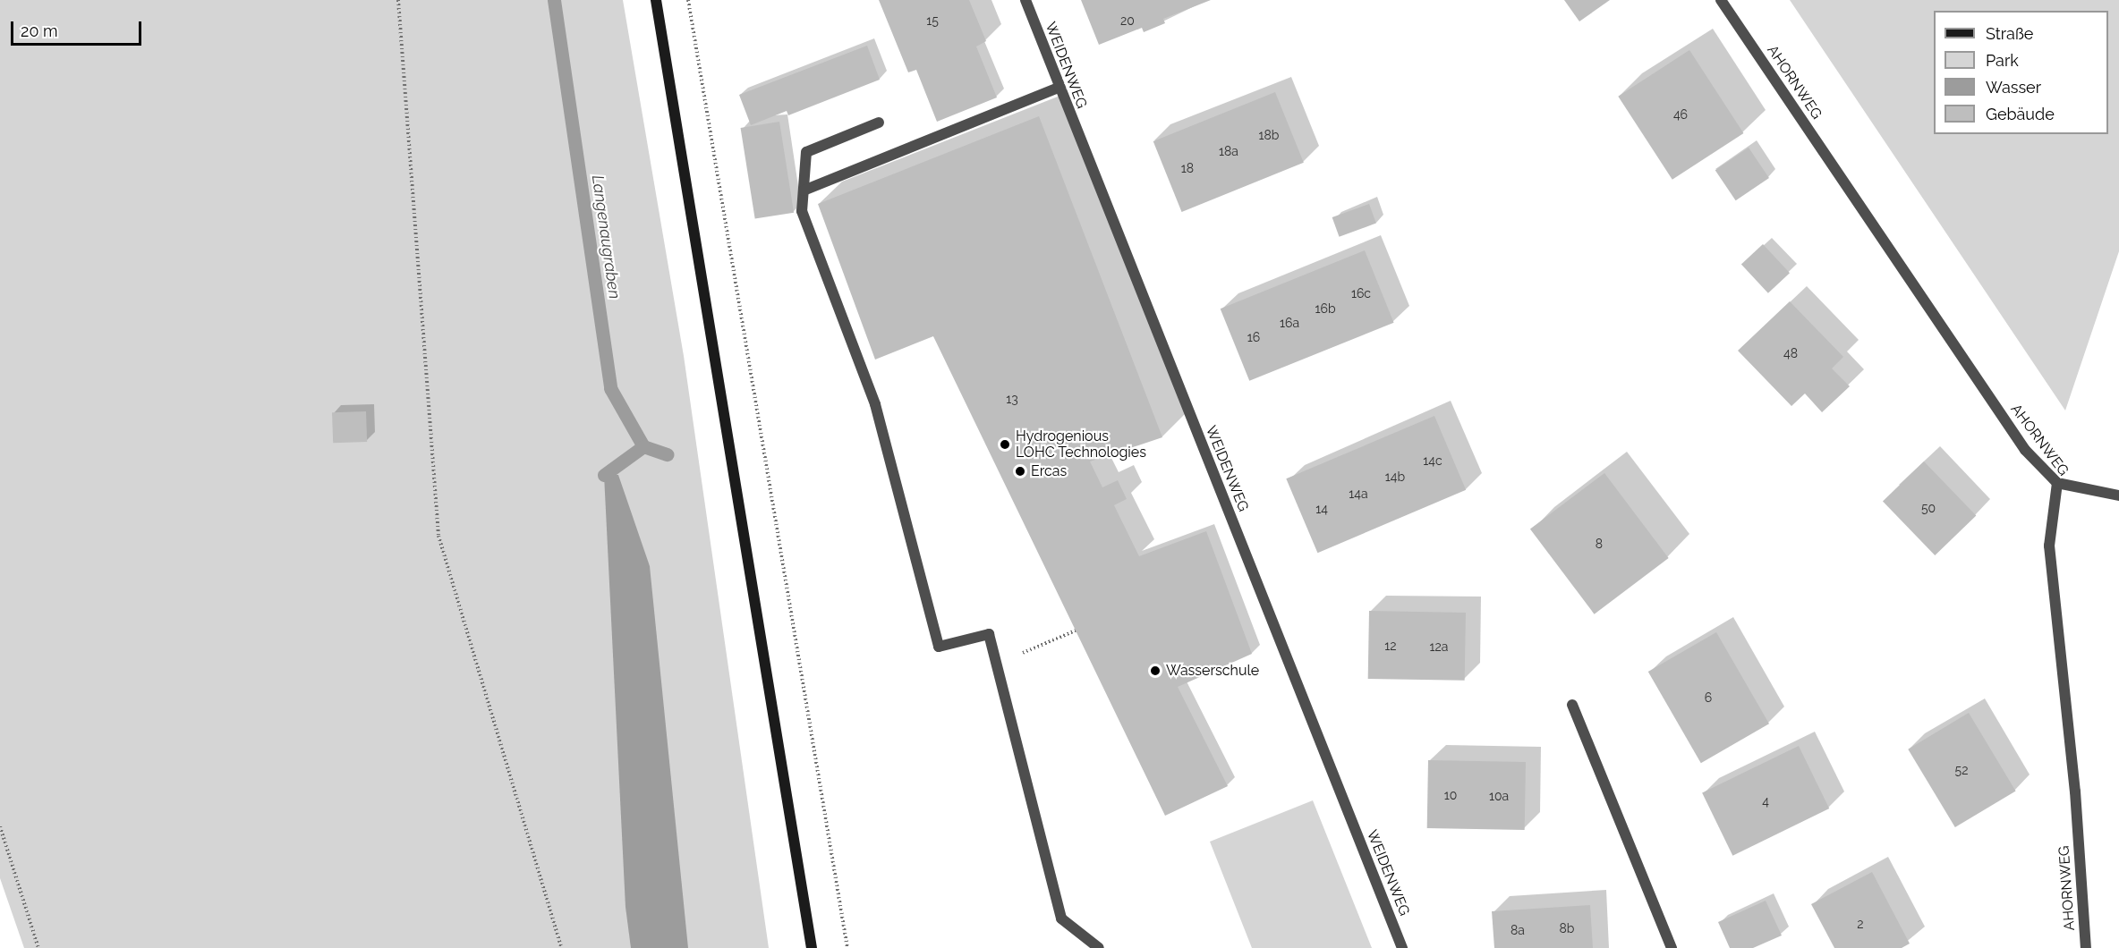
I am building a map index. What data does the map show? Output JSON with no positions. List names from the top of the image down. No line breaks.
{"streets":{"street":["WEIDENWEG","AHORNWEG"]},"water":["Langenaugraben"],"places":["Hydrogenious LOHC Technologies","Ercas","Wasserschule"],"house_numbers":["15","20","46","18b","18a","18","16c","16b","16a","16","48","13","14c","14b","14a","50","14","8","12","12a","6","52","10","10a","4","2","8b","8a"],"legend":["Straße","Park","Wasser","Gebäude"],"scale_bar":"20 m"}
